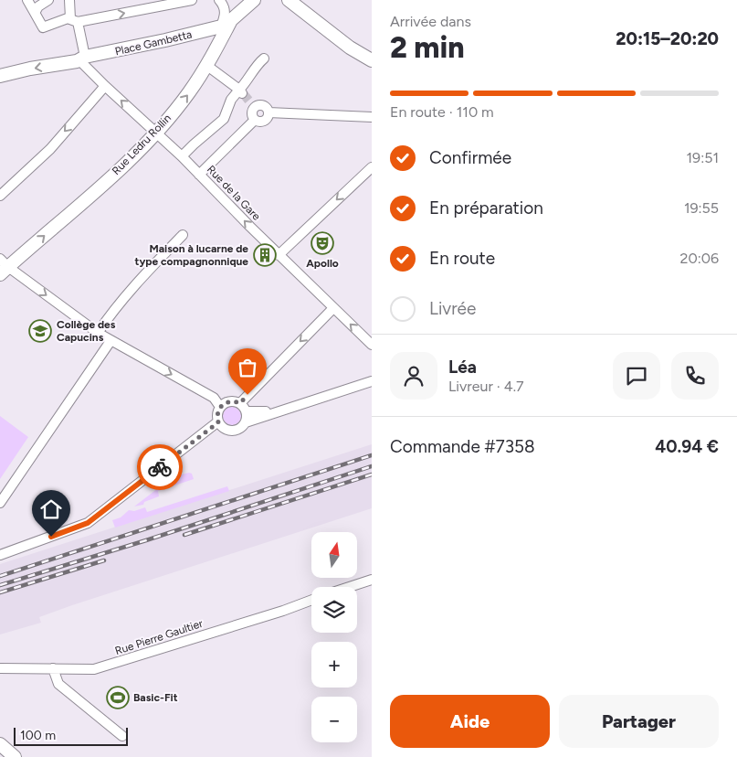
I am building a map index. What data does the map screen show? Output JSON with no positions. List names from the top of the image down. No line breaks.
{"streets":{"main road":["Place Gambetta","Rue Ledru Rollin"],"street":["Rue de la Gare","Rue Pierre Gaultier"]},"crossings":[["Place Gambetta","Rue Ledru Rollin"],["Place Gambetta","Rue de la Gare"],["Rue Ledru Rollin","Rue de la Gare"]],"one_way":["Rue Ledru Rollin","Rue de la Gare"],"places":{"theatre":["Apollo"],"building":["Maison à lucarne de type compagnonnique"],"school or university":["Collège des Capucins"],"sports":["Basic-Fit"]},"scale_bar":"100 m","north":"top","page":{"heading":["2 min","Arrivée dans","20:15–20:20"],"panel":["Léa","Livreur · 4.7","Commande #7358","40.94 €"],"bar":"En route · 110 m","list":[["Confirmée","19:51"],["En préparation","19:55"],["En route","20:06"],"Livrée"],"map_buttons":["+","−"],"buttons":["Aide","Partager"],"scale":"100 m"}}
